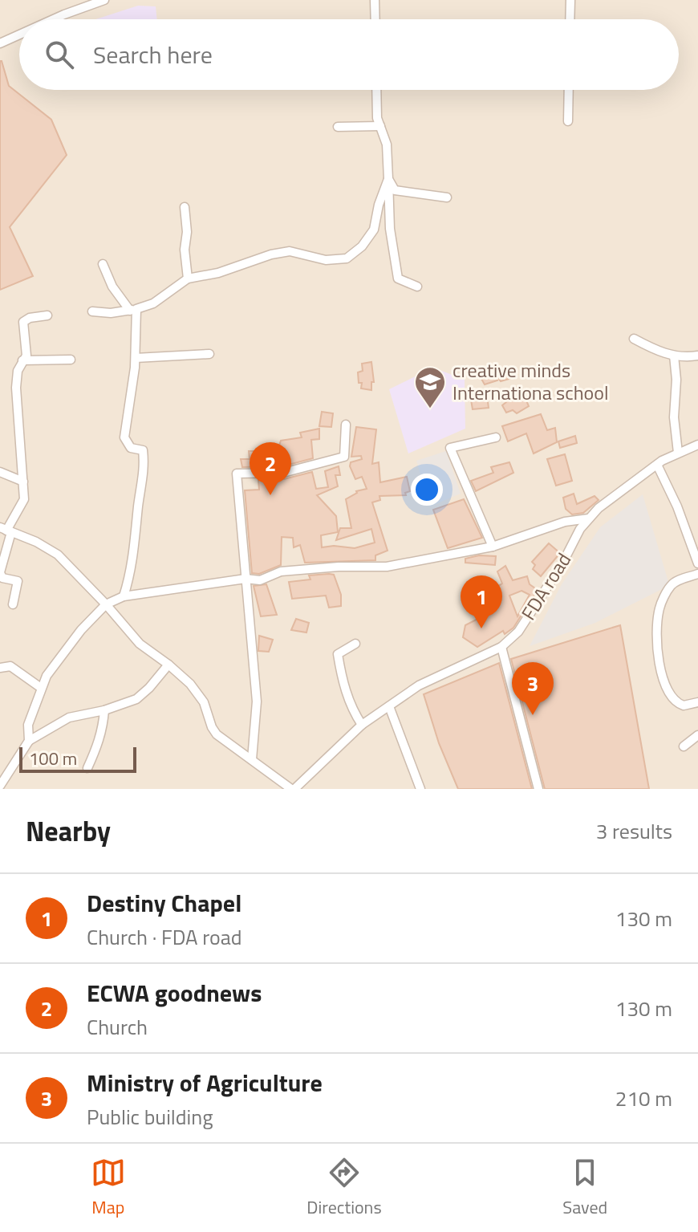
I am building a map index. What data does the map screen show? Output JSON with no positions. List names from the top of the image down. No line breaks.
{"streets":{"street":["FDA road"]},"places":{"school or university":["creative minds Internationa school"]},"scale_bar":"100 m","page":{"search":"Search here","pins":["2","1","3"],"scale":"100 m","heading":["Nearby","3 results"],"list":[{"mark":"1","name":"Destiny Chapel","note":"Church · FDA road","value":"130 m"},{"mark":"2","name":"ECWA goodnews","note":"Church","value":"130 m"},{"mark":"3","name":"Ministry of Agriculture","note":"Public building","value":"210 m"}],"nav":["Map","Directions","Saved"]}}
